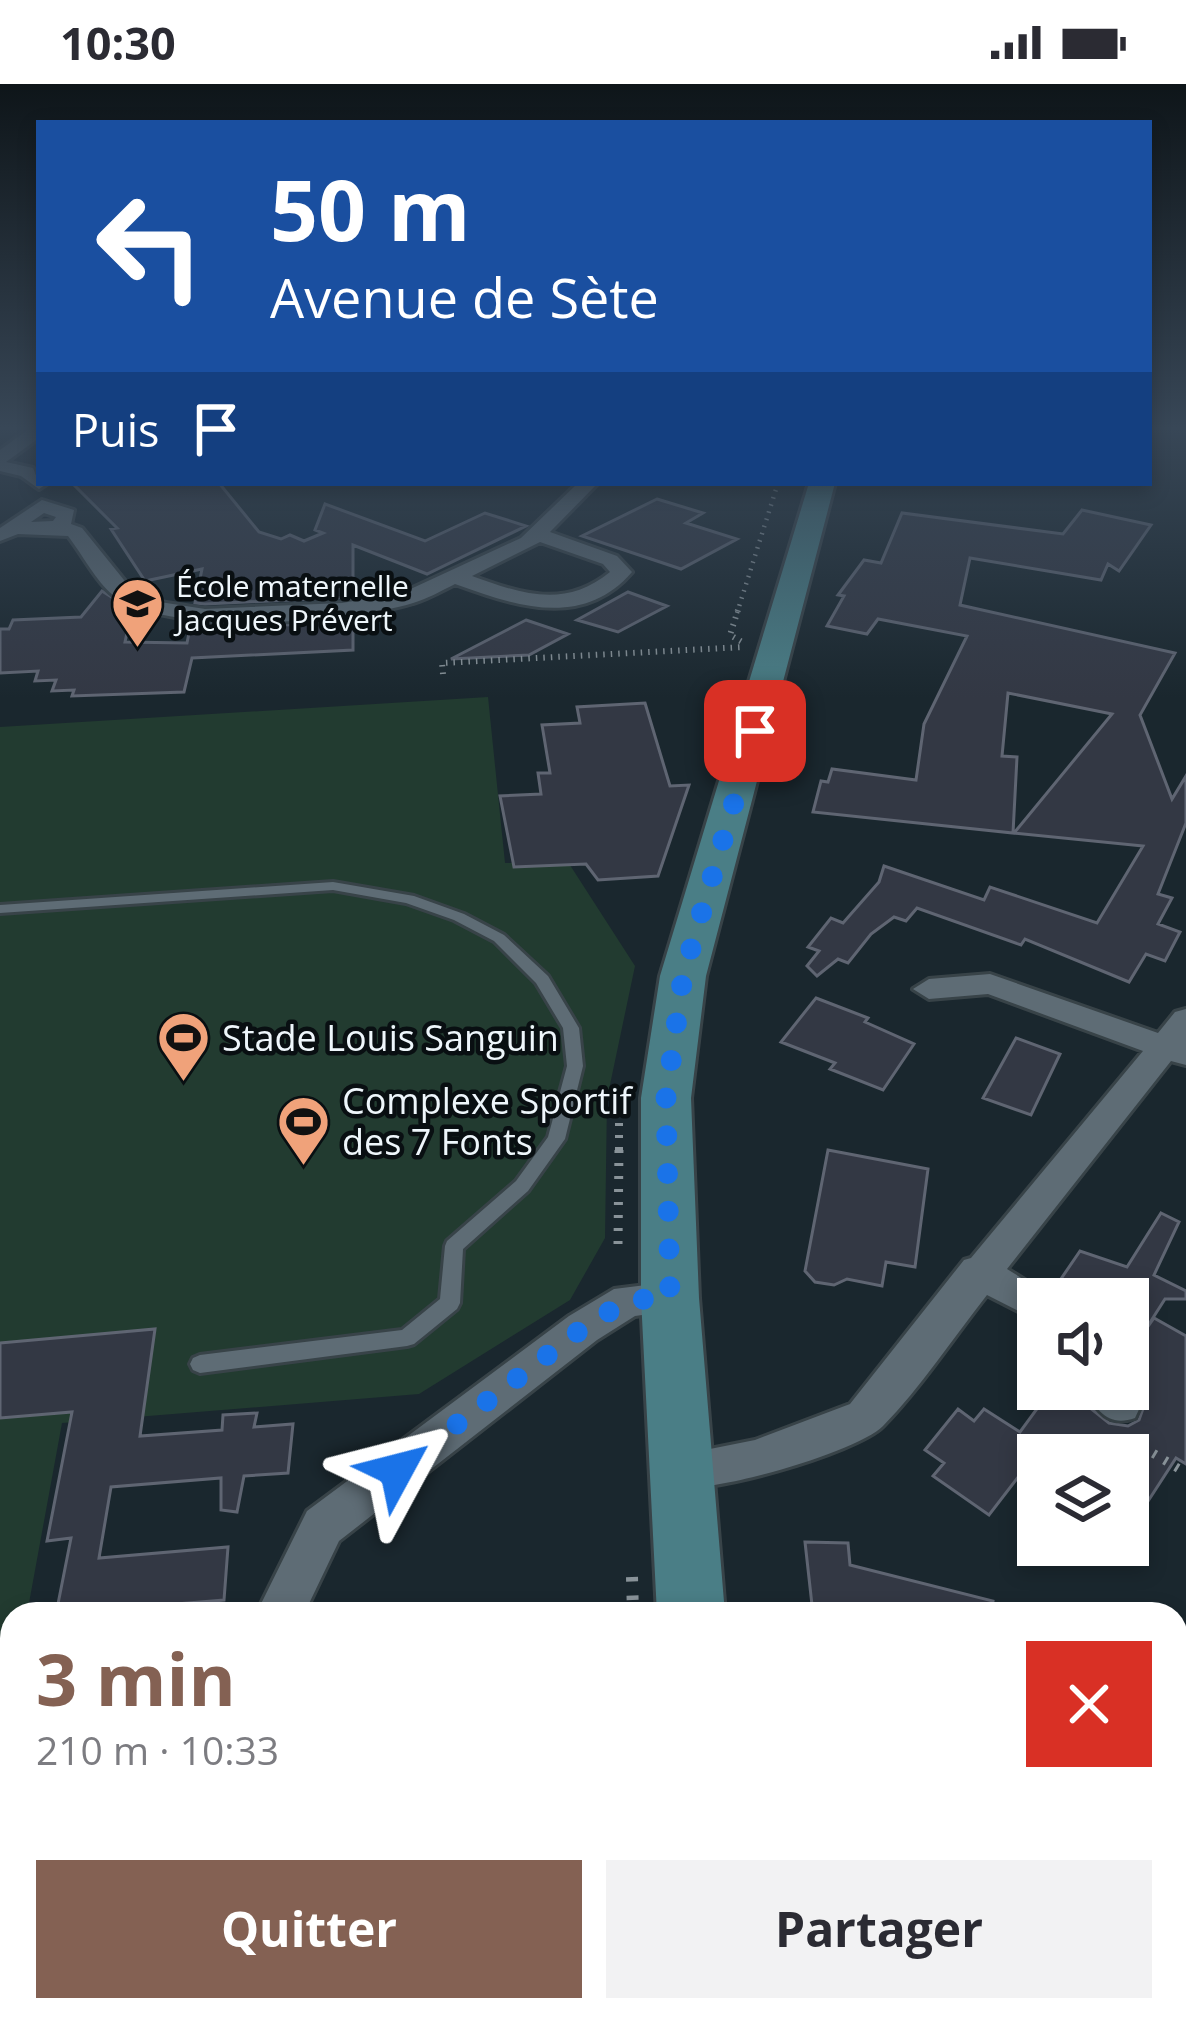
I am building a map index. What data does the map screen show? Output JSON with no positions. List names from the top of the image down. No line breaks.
{"places":{"school or university":["École maternelle Jacques Prévert"],"sports":["Stade Louis Sanguin","Complexe Sportif des 7 Fonts"]},"page":{"status":"10:30","turn":["50 m","Avenue de Sète"],"then":"Puis","heading":["3 min","210 m · 10:33"],"buttons":["Quitter","Partager"]}}
